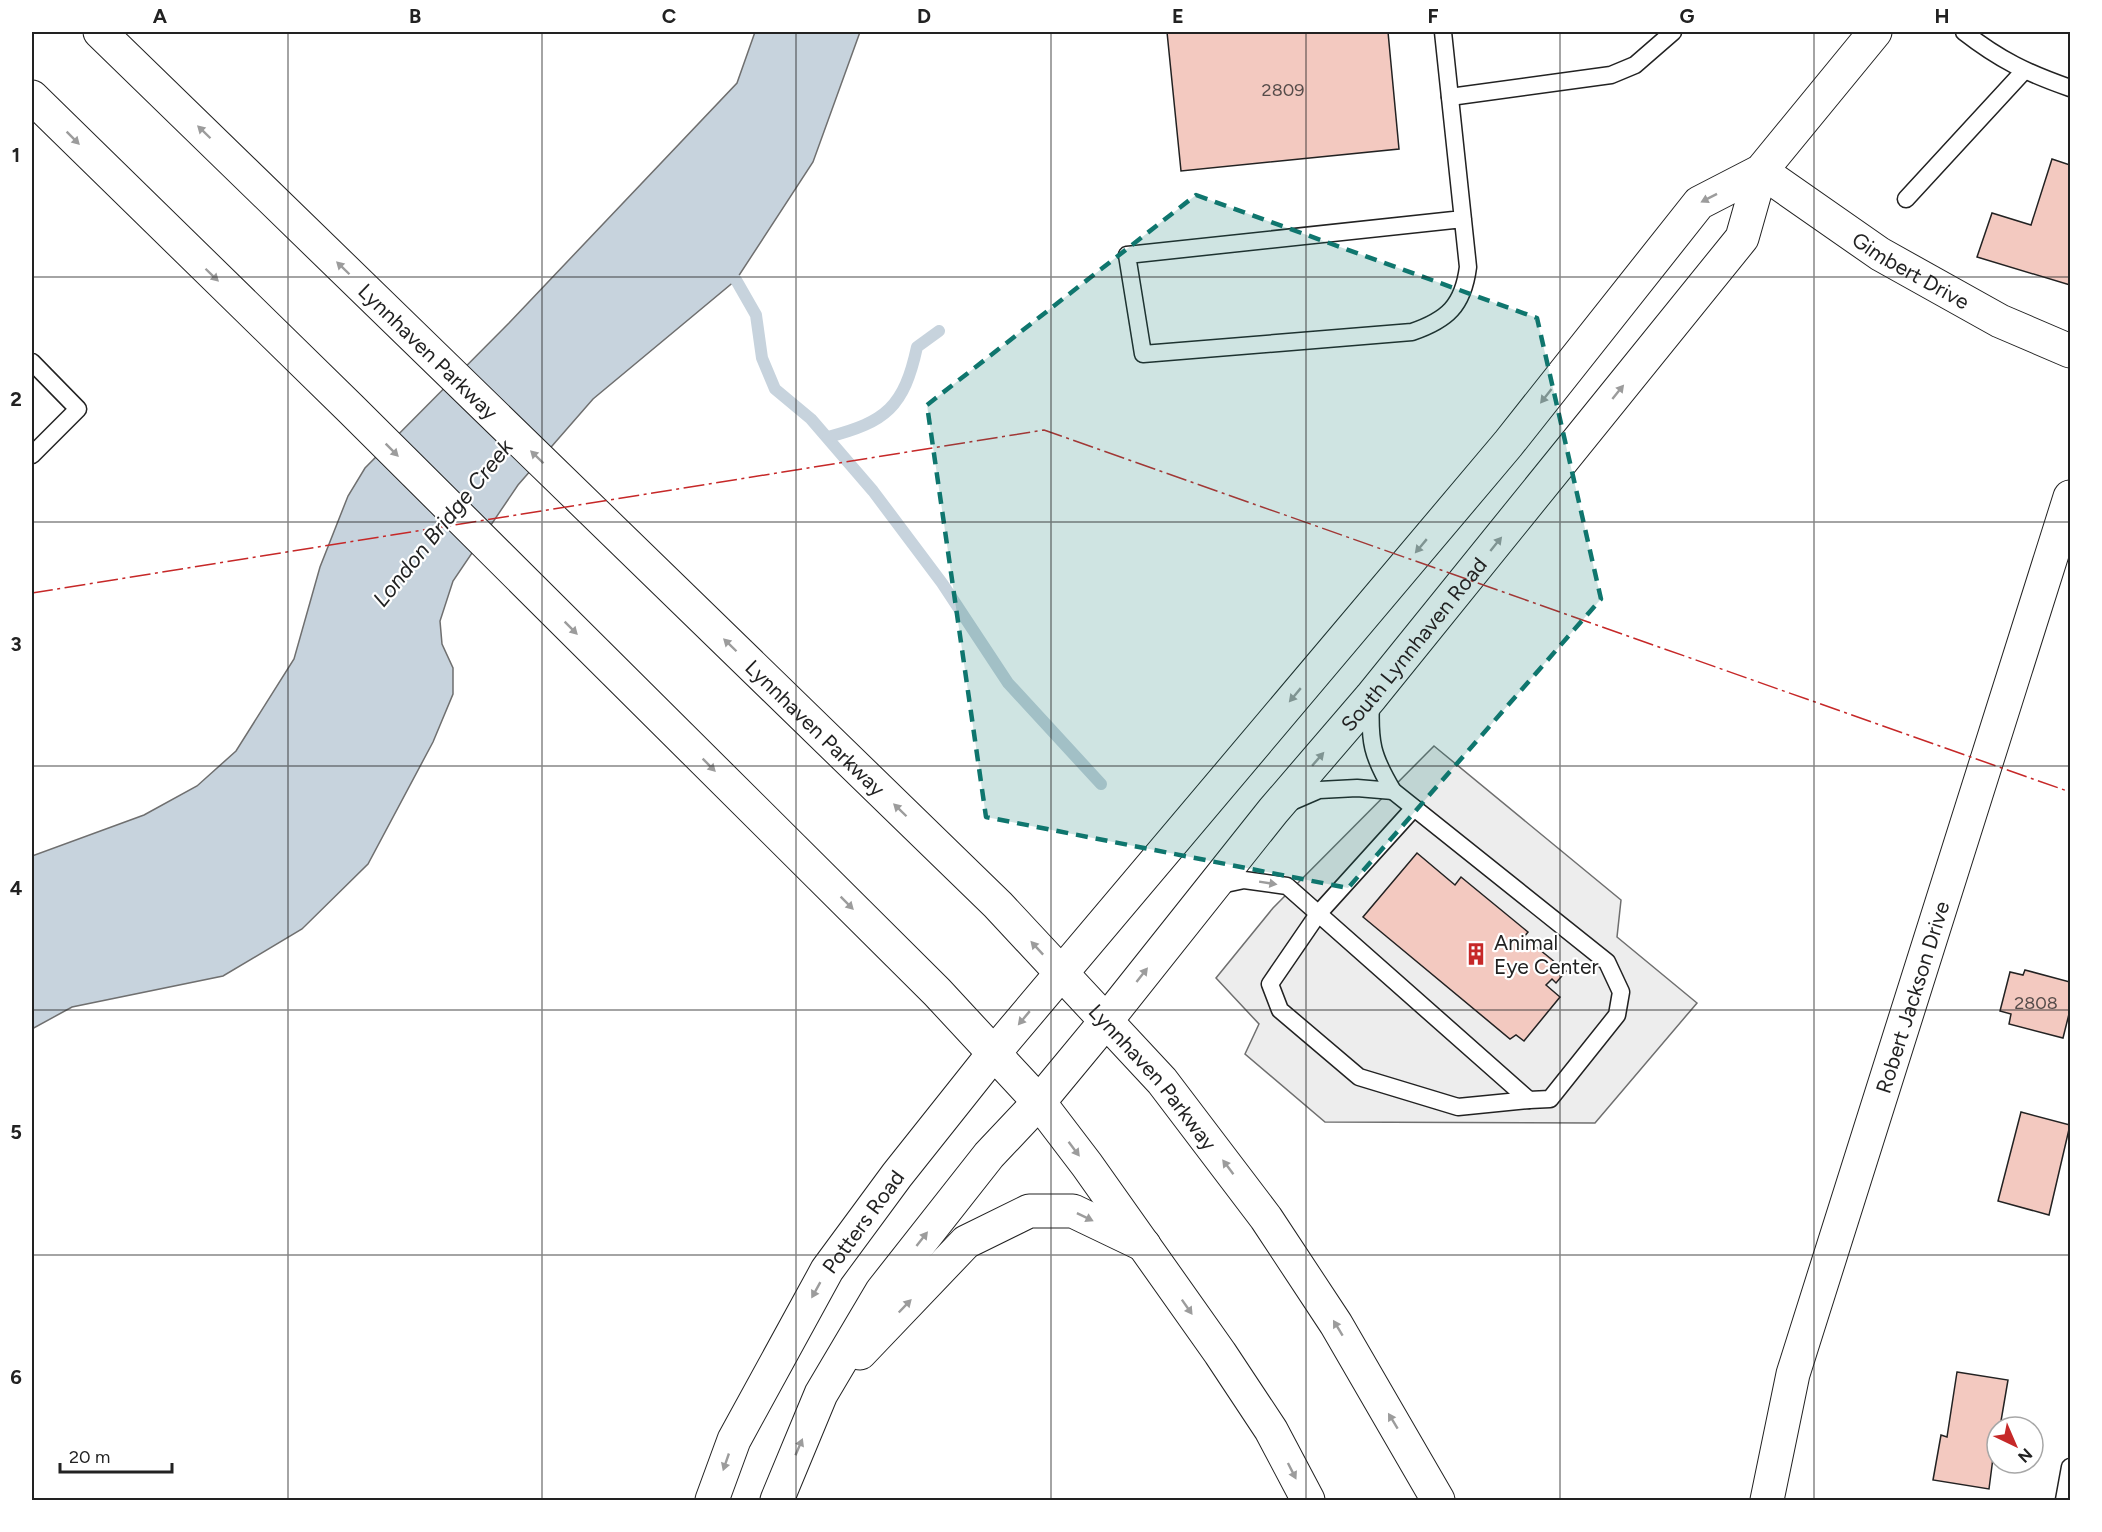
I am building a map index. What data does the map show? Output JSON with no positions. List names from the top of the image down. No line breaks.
{"streets":{"street":["Gimbert Drive","Lynnhaven Parkway","South Lynnhaven Road","Robert Jackson Drive","Potters Road"]},"crossings":[["Gimbert Drive","South Lynnhaven Road"],["Lynnhaven Parkway","South Lynnhaven Road"],["Lynnhaven Parkway","Potters Road"],["South Lynnhaven Road","Potters Road"]],"water":["London Bridge Creek"],"places":{"building":["Animal Eye Center"]},"house_numbers":["2809","2808"],"scale_bar":"20 m","north":"bottom right","grid":{"columns":["A","B","C","D","E","F","G","H"],"rows":["1","2","3","4","5","6"]}}
